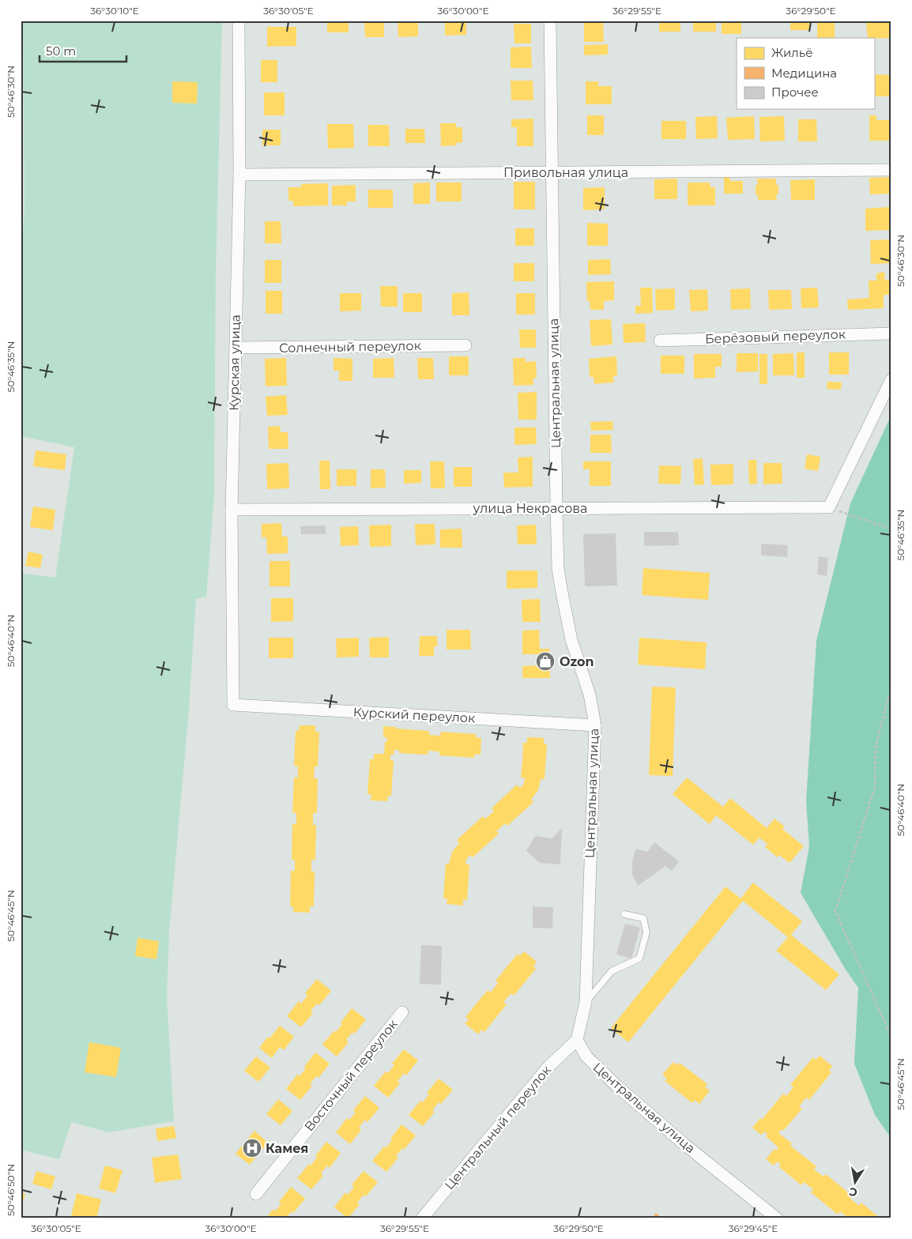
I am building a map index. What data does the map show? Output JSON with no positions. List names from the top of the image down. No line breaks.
{"streets":{"street":["Привольная улица","Берёзовый переулок","Солнечный переулок","Курская улица","Центральная улица","улица Некрасова","Курский переулок","Восточный переулок","Центральный переулок"]},"crossings":[["Привольная улица","Курская улица"],["Привольная улица","Центральная улица"],["Солнечный переулок","Курская улица"],["Курская улица","улица Некрасова"],["Курская улица","Курский переулок"],["Центральная улица","улица Некрасова"],["Центральная улица","Курский переулок"],["Центральная улица","Центральный переулок"]],"places":{"shop":["Ozon"],"hospital":["Камея"]},"legend":["Жильё","Медицина","Прочее"],"scale_bar":"50 m","north":"bottom","coordinates":["36°30'10\"E","36°30'05\"E","36°30'00\"E","36°29'55\"E","36°29'50\"E","50°46'30\"N","50°46'35\"N","50°46'40\"N","50°46'45\"N","50°46'50\"N","36°29'45\"E"]}
